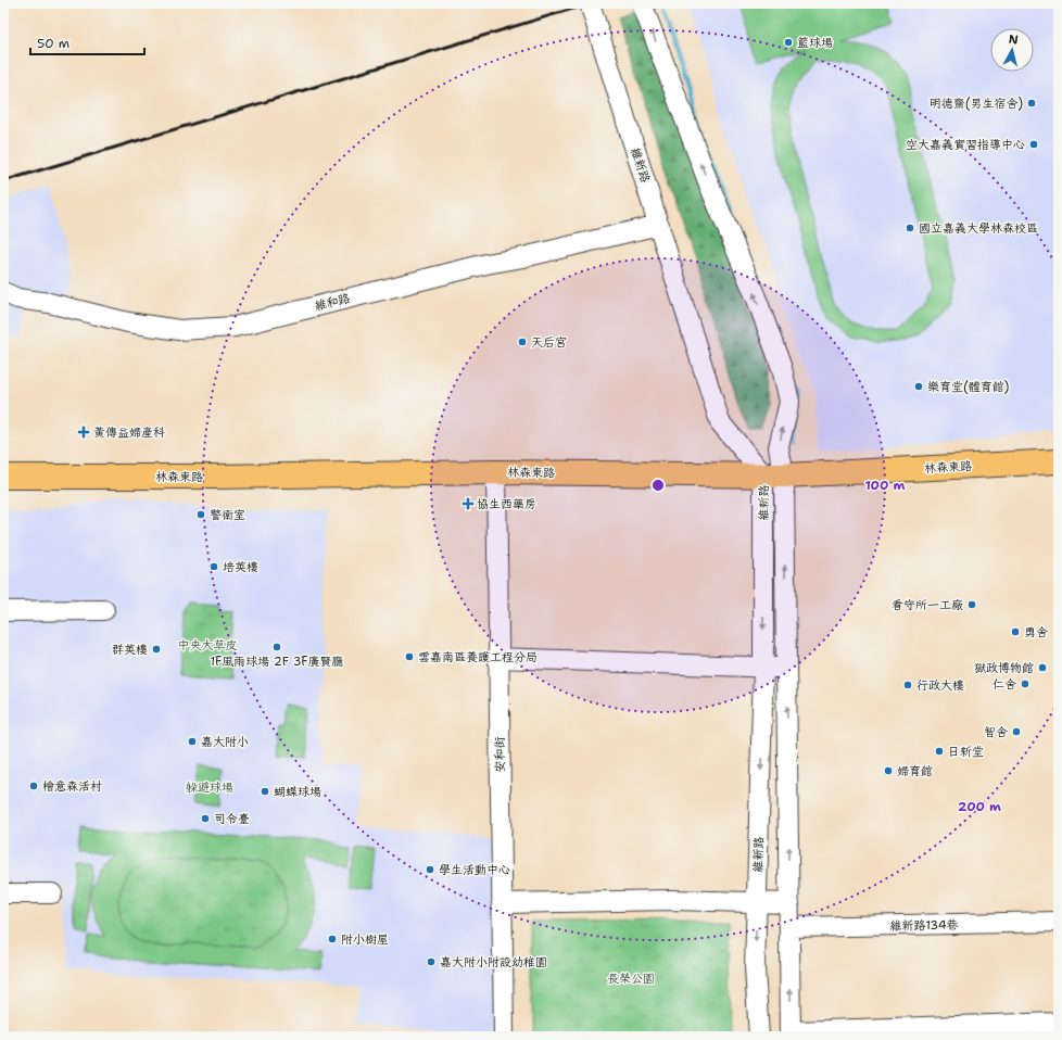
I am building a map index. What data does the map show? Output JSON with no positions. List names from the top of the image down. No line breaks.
{"streets":{"main road":["林森東路"],"street":["維新路","維和路","安和街","維新路134巷"]},"crossings":[["維新路","維和路"],["維新路","林森東路"],["維新路","維新路134巷"],["林森東路","安和街"]],"parks":["中央大草皮","躲避球場","長榮公園"],"places":{"other":["籃球場","明德齋(男生宿舍)","空大嘉義實習指導中心","國立嘉義大學林森校區","天后宮","樂育堂(體育館)","警衛室","培英樓","看守所一工廠","勇舍","1F風雨球場 2F 3F廣賢廳","群英樓","雲嘉南區養護工程分局","獄政博物館","仁舍","行政大樓","智舍","嘉大附小","日新堂","婦育館","檜意森活村","蝴蝶球場","司令臺","學生活動中心","附小樹屋","嘉大附小附設幼稚園"],"health":["黃傳益婦產科","協生西藥房"]},"scale_bar":"50 m","north":"top","rings":["100 m","200 m"]}
